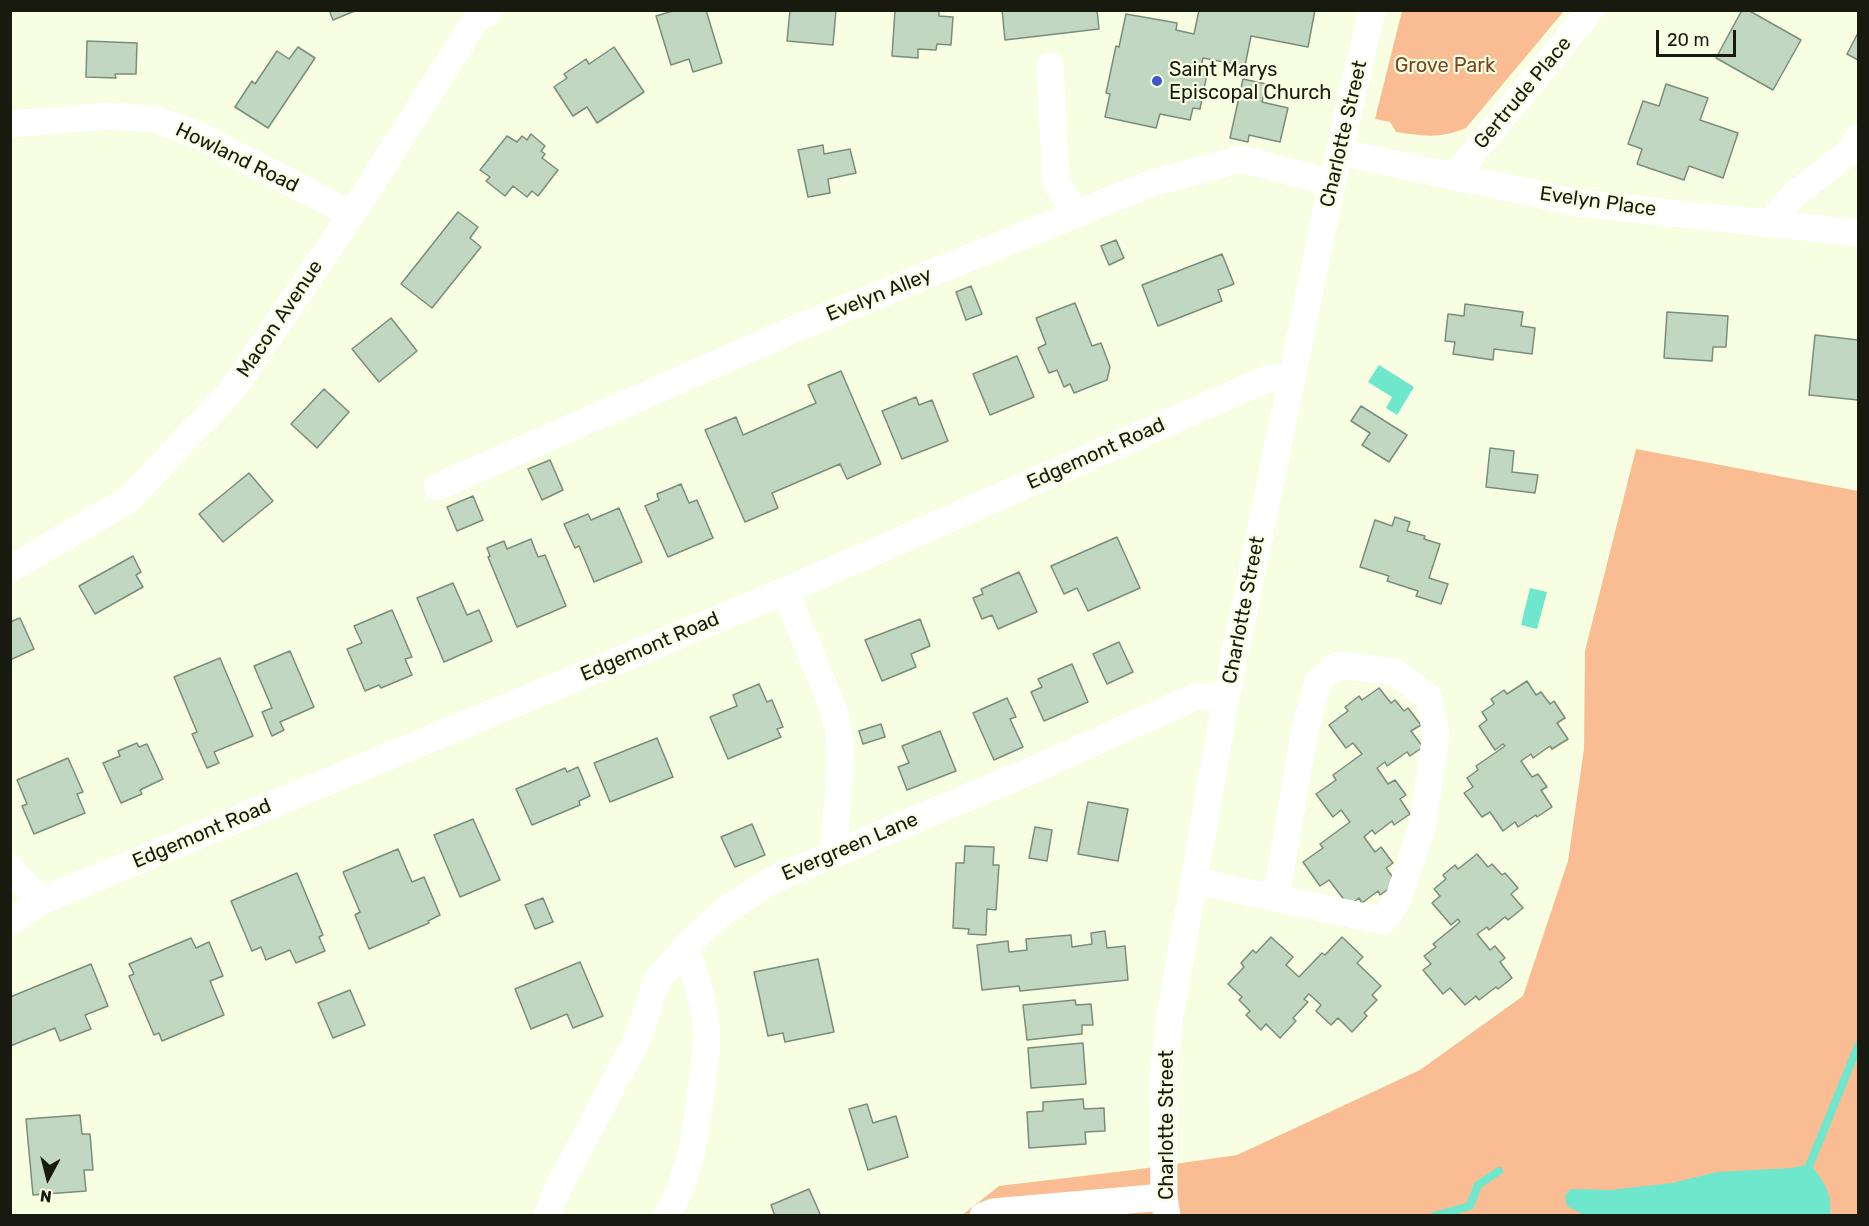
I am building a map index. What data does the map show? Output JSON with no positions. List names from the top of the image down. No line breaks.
{"streets":{"street":["Gertrude Place","Charlotte Street","Howland Road","Evelyn Place","Evelyn Alley","Macon Avenue","Edgemont Road","Evergreen Lane"]},"crossings":[["Gertrude Place","Evelyn Place"],["Charlotte Street","Evelyn Place"],["Charlotte Street","Evelyn Alley"],["Charlotte Street","Edgemont Road"],["Charlotte Street","Evergreen Lane"],["Howland Road","Macon Avenue"]],"parks":["Grove Park"],"places":["Saint Marys Episcopal Church"],"scale_bar":"20 m","north":"bottom"}
